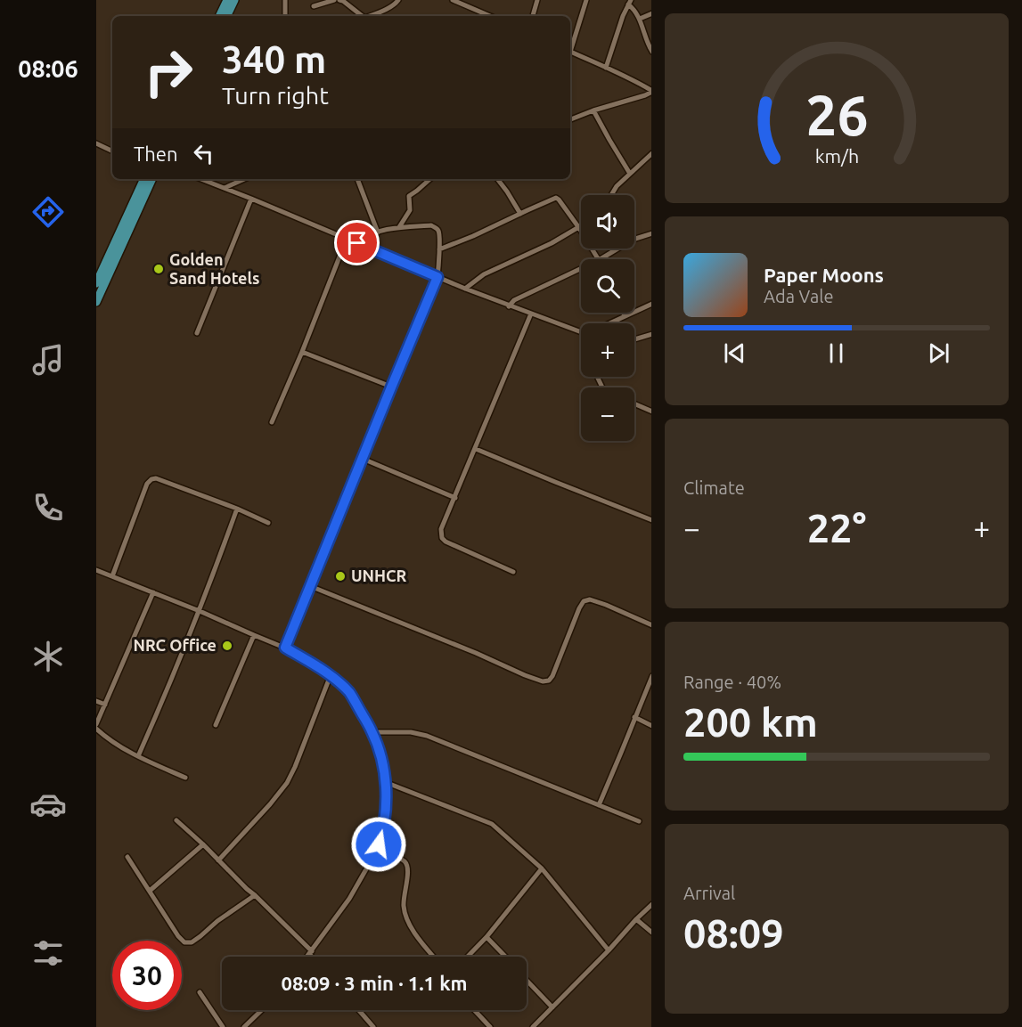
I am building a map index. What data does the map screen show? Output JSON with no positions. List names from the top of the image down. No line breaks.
{"places":["Golden Sand Hotels","UNHCR","NRC Office"],"page":{"tabs":"08:06","turn":["340 m","Turn right"],"then":"Then","map_buttons":["+","−"],"song":["Paper Moons","Ada Vale"],"tile":["Climate",["Range · 40%","200 km"],["Arrival","08:09"]],"heat":["−","22°","+"],"limit":"30","trip":"08:09 · 3 min · 1.1 km","gauge":["26","km/h"]}}
